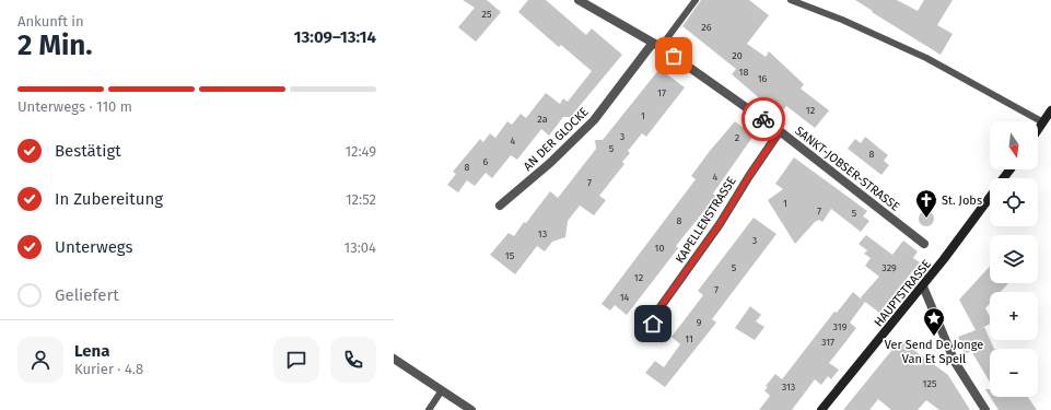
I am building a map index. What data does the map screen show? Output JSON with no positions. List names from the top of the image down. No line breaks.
{"streets":{"main road":["HAUPTSTRASSE"],"street":["AN DER GLOCKE","SANKT-JOBSER-STRASSE","KAPELLENSTRASSE"]},"crossings":[["AN DER GLOCKE","SANKT-JOBSER-STRASSE"],["SANKT-JOBSER-STRASSE","KAPELLENSTRASSE"]],"places":{"church":["St. Jobs"],"place":["Ver Send De Jonge Van Et Speil"]},"house_numbers":["25","26","20","18","16","17","12","1","2a","3","2","4","5","8","6","8","4","7","1","7","5","8","13","3","10","15","5","329","12","7","14","9","319","11","317","125","313"],"north":"bottom","page":{"heading":["2 Min.","Ankunft in","13:09–13:14"],"panel":["Lena","Kurier · 4.8"],"bar":"Unterwegs · 110 m","map_buttons":["+","−"],"list":[["Bestätigt","12:49"],["In Zubereitung","12:52"],["Unterwegs","13:04"],"Geliefert"]}}
